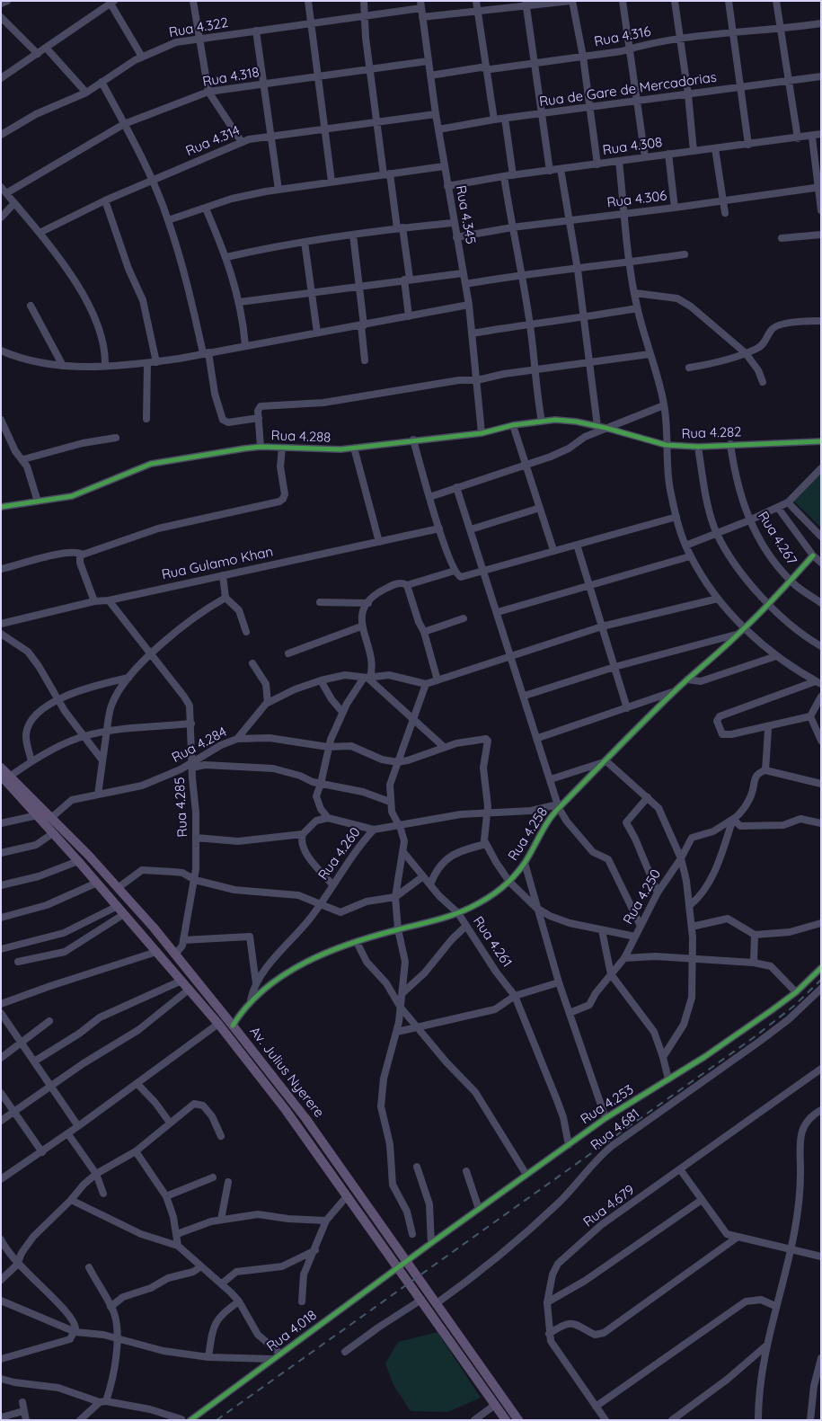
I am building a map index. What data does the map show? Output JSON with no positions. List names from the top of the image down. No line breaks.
{"streets":{"main road":["Av. Julius Nyerere"],"street":["Rua 4.322","Rua 4.316","Rua 4.318","Rua de Gare de Mercadorias","Rua 4.314","Rua 4.308","Rua 4.306","Rua 4.345","Rua 4.282","Rua 4.288","Rua 4.267","Rua Gulamo Khan","Rua 4.284","Rua 4.285","Rua 4.258","Rua 4.260","Rua 4.250","Rua 4.261","Rua 4.253","Rua 4.681","Rua 4.679","Rua 4.018"]},"crossings":[["Rua 4.322","Rua 4.345"],["Rua 4.316","Rua 4.345"],["Rua 4.318","Rua 4.345"],["Rua de Gare de Mercadorias","Rua 4.345"],["Rua 4.314","Rua 4.345"],["Rua 4.308","Rua 4.345"],["Rua 4.306","Rua 4.345"],["Rua 4.345","Rua 4.288"],["Rua 4.282","Rua 4.288"],["Rua 4.282","Rua 4.267"],["Rua 4.267","Rua 4.258"],["Rua Gulamo Khan","Rua 4.285"],["Rua 4.284","Rua 4.285"],["Rua 4.284","Av. Julius Nyerere"],["Rua 4.285","Av. Julius Nyerere"],["Rua 4.258","Rua 4.260"],["Rua 4.258","Rua 4.250"],["Rua 4.258","Rua 4.261"],["Rua 4.258","Av. Julius Nyerere"],["Rua 4.250","Rua 4.261"],["Rua 4.261","Rua 4.253"],["Av. Julius Nyerere","Rua 4.253"],["Av. Julius Nyerere","Rua 4.681"],["Av. Julius Nyerere","Rua 4.018"],["Rua 4.253","Rua 4.018"]]}
